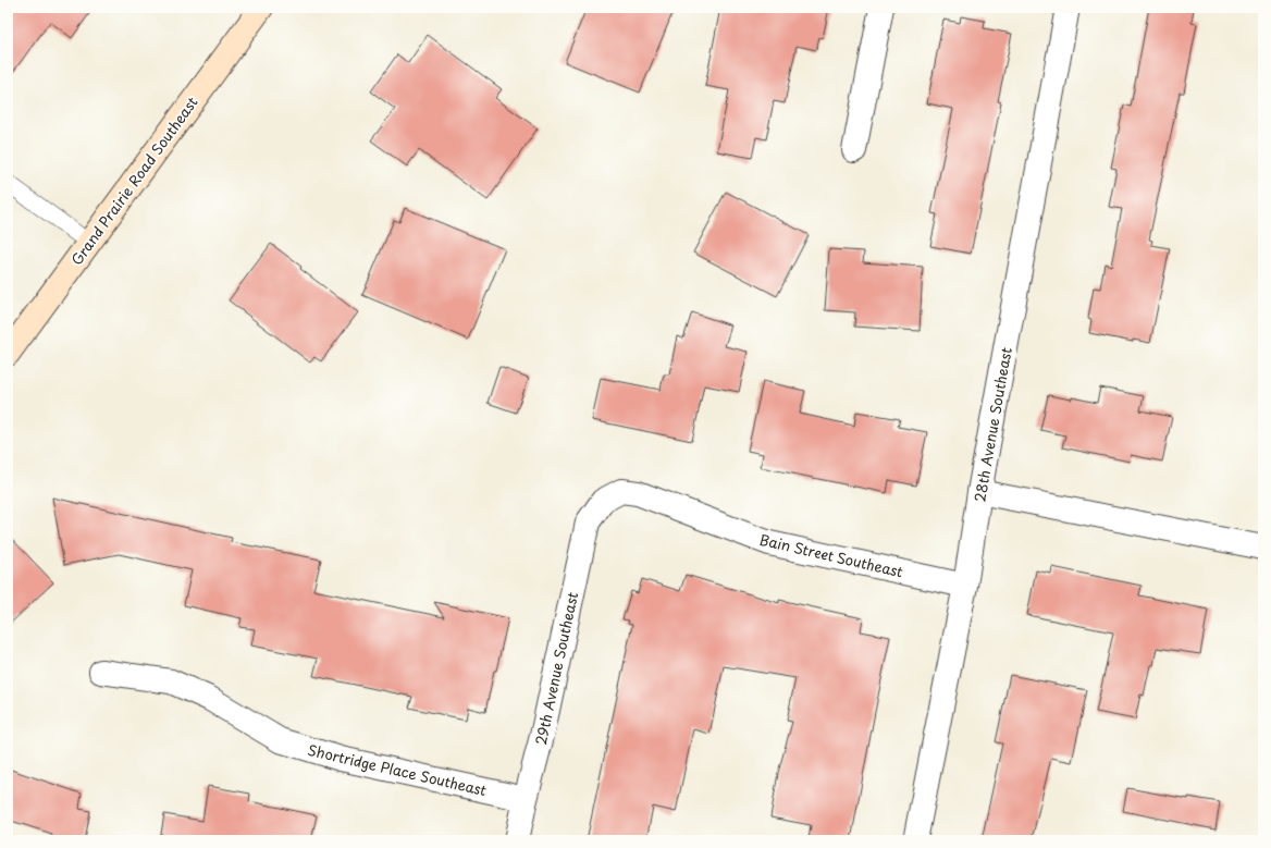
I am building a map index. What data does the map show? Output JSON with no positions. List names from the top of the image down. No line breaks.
{"streets":{"main road":["Grand Prairie Road Southeast"],"street":["28th Avenue Southeast","Bain Street Southeast","29th Avenue Southeast","Shortridge Place Southeast"]},"crossings":[["28th Avenue Southeast","Bain Street Southeast"],["Bain Street Southeast","29th Avenue Southeast"],["29th Avenue Southeast","Shortridge Place Southeast"]]}
